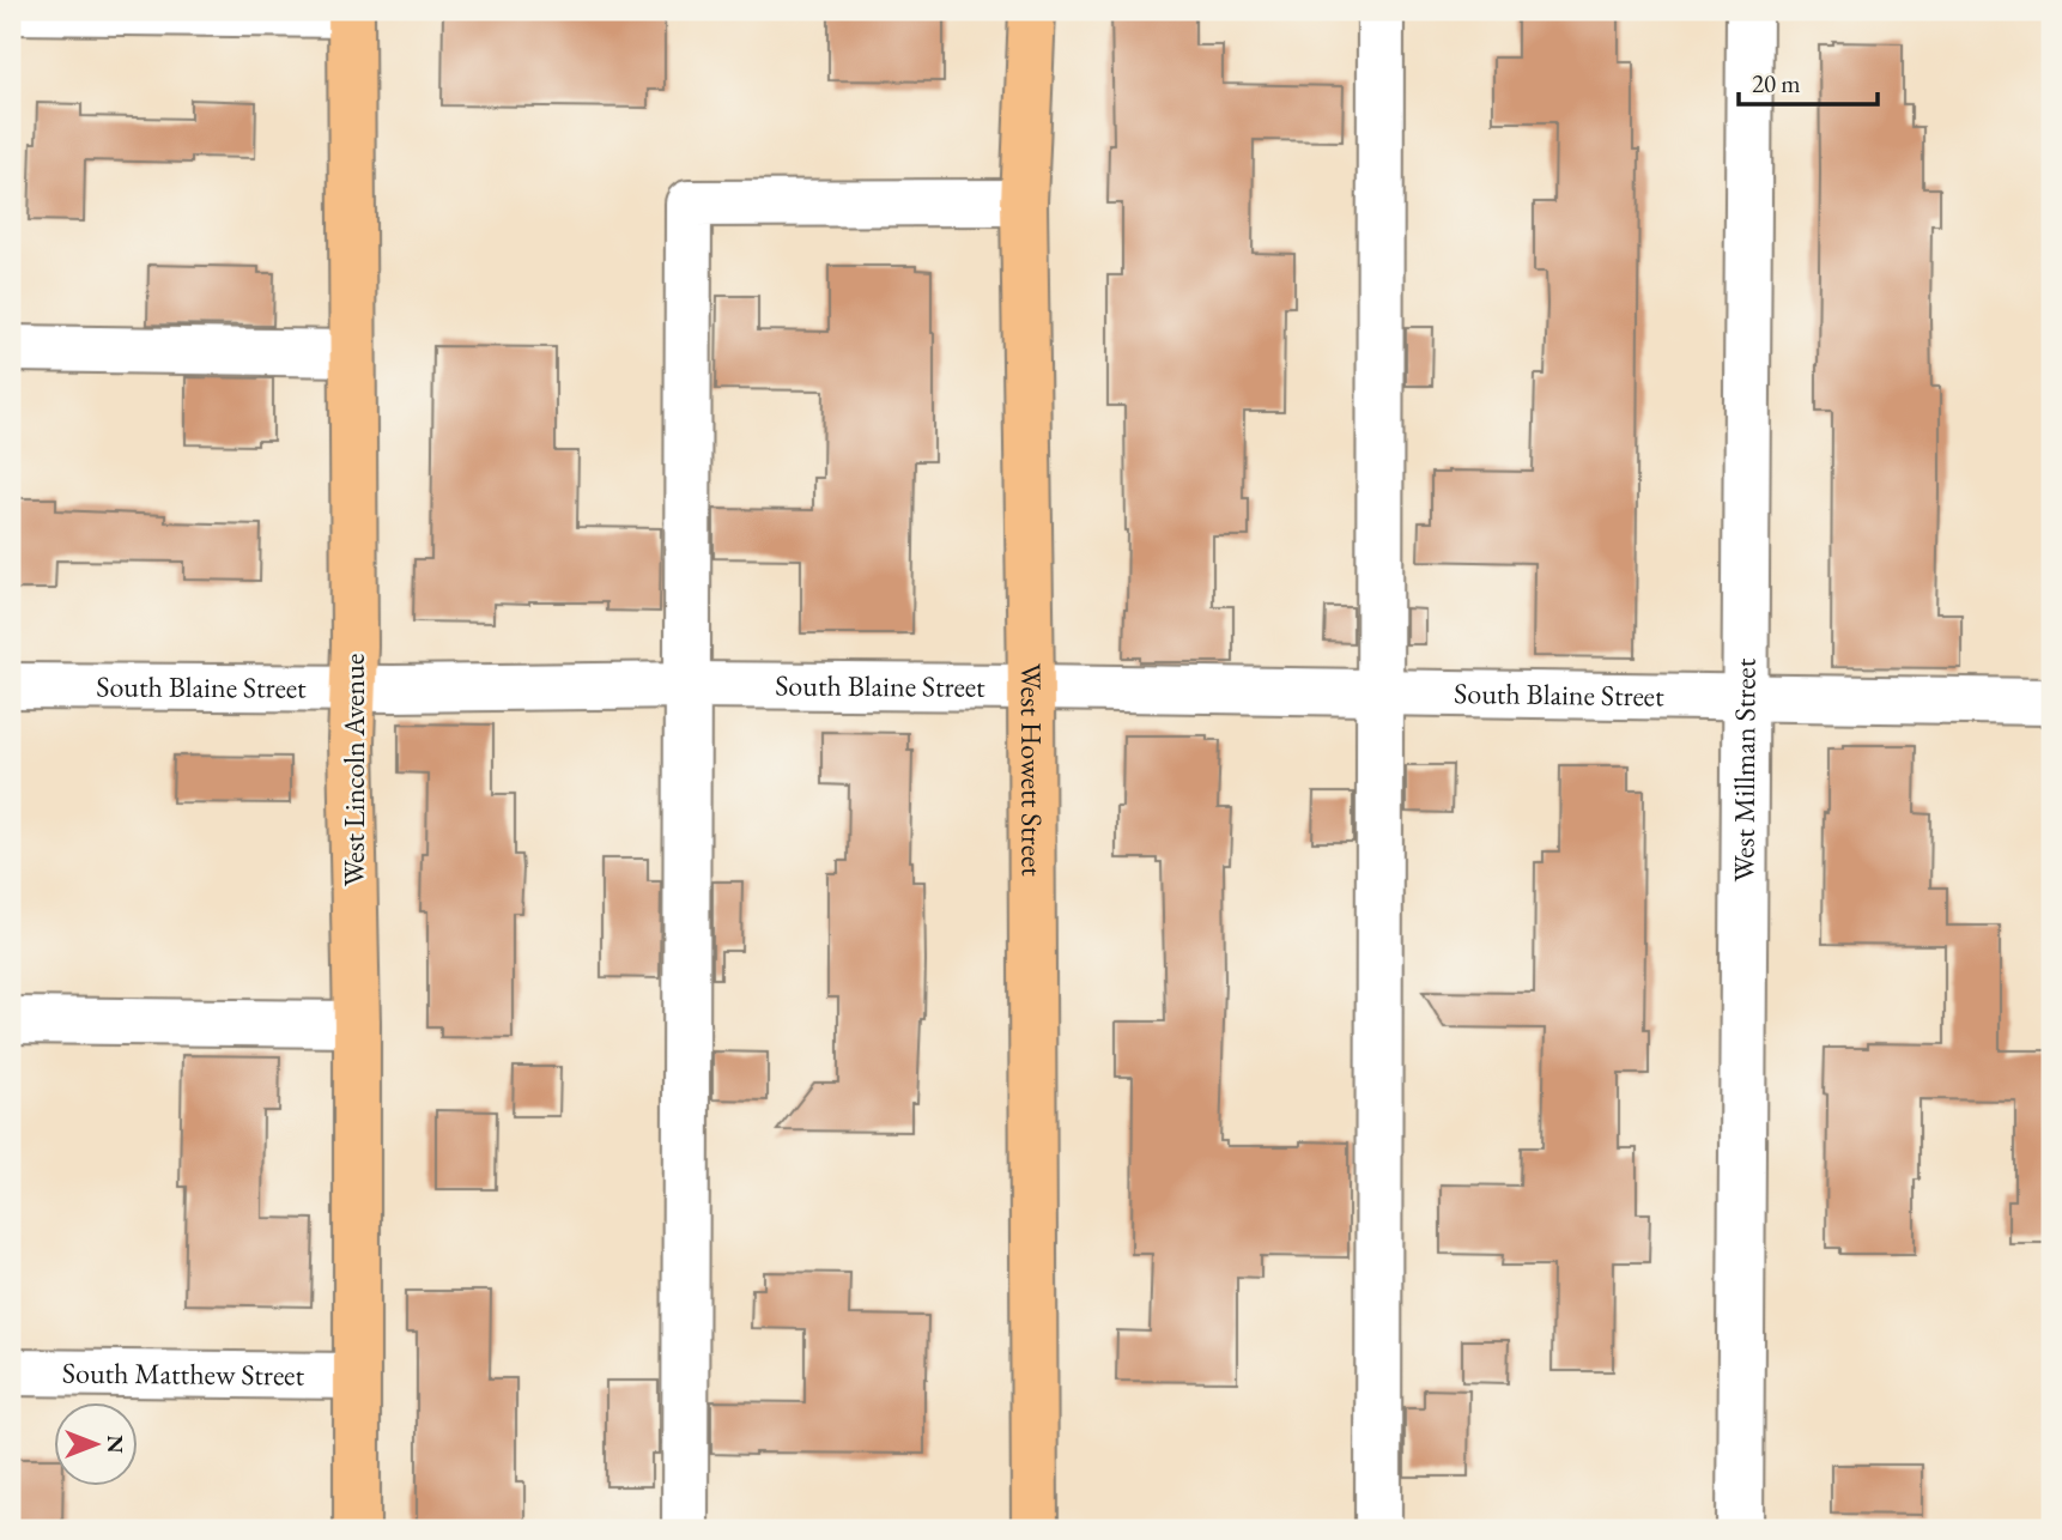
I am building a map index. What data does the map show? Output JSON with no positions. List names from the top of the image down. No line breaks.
{"streets":{"main road":["West Lincoln Avenue","West Howett Street"],"street":["South Blaine Street","West Millman Street","South Matthew Street"]},"crossings":[["South Blaine Street","West Lincoln Avenue"],["South Blaine Street","West Howett Street"],["South Blaine Street","West Millman Street"],["West Lincoln Avenue","South Matthew Street"]],"scale_bar":"20 m","north":"right"}
